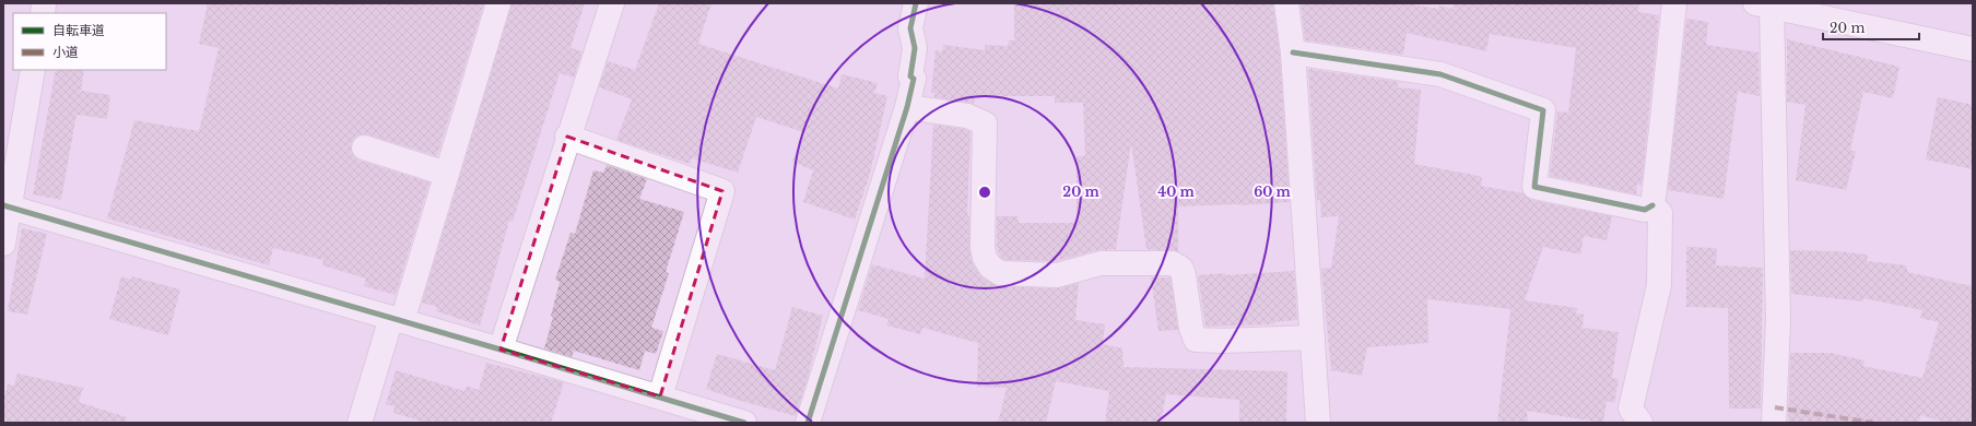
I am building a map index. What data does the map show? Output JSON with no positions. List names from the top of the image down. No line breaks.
{"legend":["自転車道","小道"],"scale_bar":"20 m","rings":["20 m","40 m","60 m"]}
